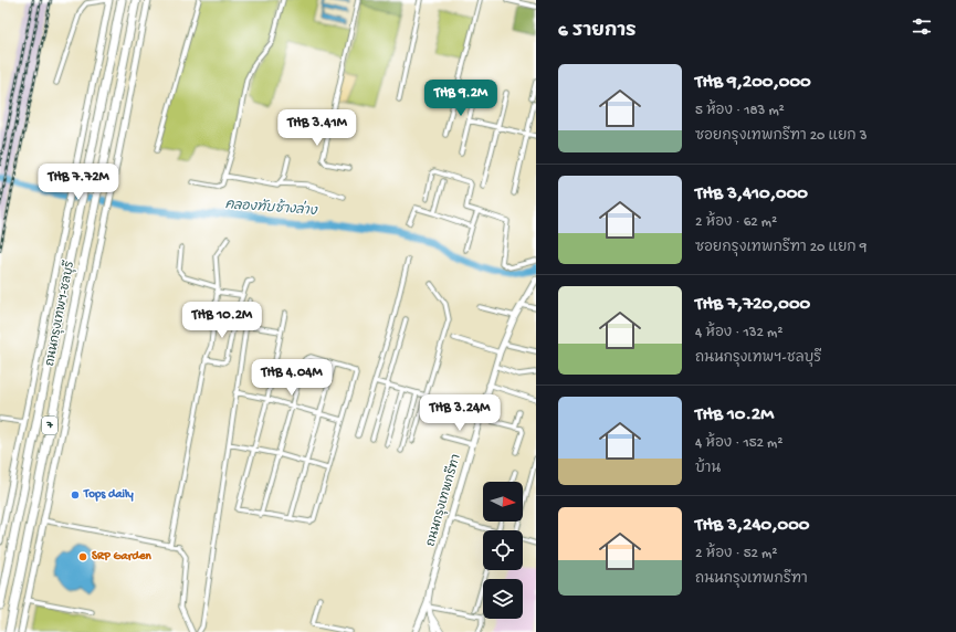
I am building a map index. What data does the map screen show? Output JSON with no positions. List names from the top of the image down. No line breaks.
{"streets":{"highway":["ถนนกรุงเทพฯ-ชลบุรี","7"],"main road":["ถนนกรุงเทพกรีฑา"]},"water":["คลองทับช้างล่าง"],"places":["Tops daily","SRP Garden"],"north":"right","page":{"heading":"6 รายการ","list":[{"name":"THB 9,200,000","note":"5 ห้อง · 183 m² · ซอยกรุงเทพกรีฑา 20 แยก 3"},{"name":"THB 3,410,000","note":"2 ห้อง · 62 m² · ซอยกรุงเทพกรีฑา 20 แยก 9"},{"name":"THB 7,720,000","note":"4 ห้อง · 132 m² · ถนนกรุงเทพฯ-ชลบุรี"},{"name":"THB 10.2M","note":"4 ห้อง · 152 m² · บ้าน"},{"name":"THB 3,240,000","note":"2 ห้อง · 52 m² · ถนนกรุงเทพกรีฑา"}],"price":["THB 9.2M","THB 3.41M","THB 7.72M","THB 10.2M","THB 4.04M","THB 3.24M"]}}
